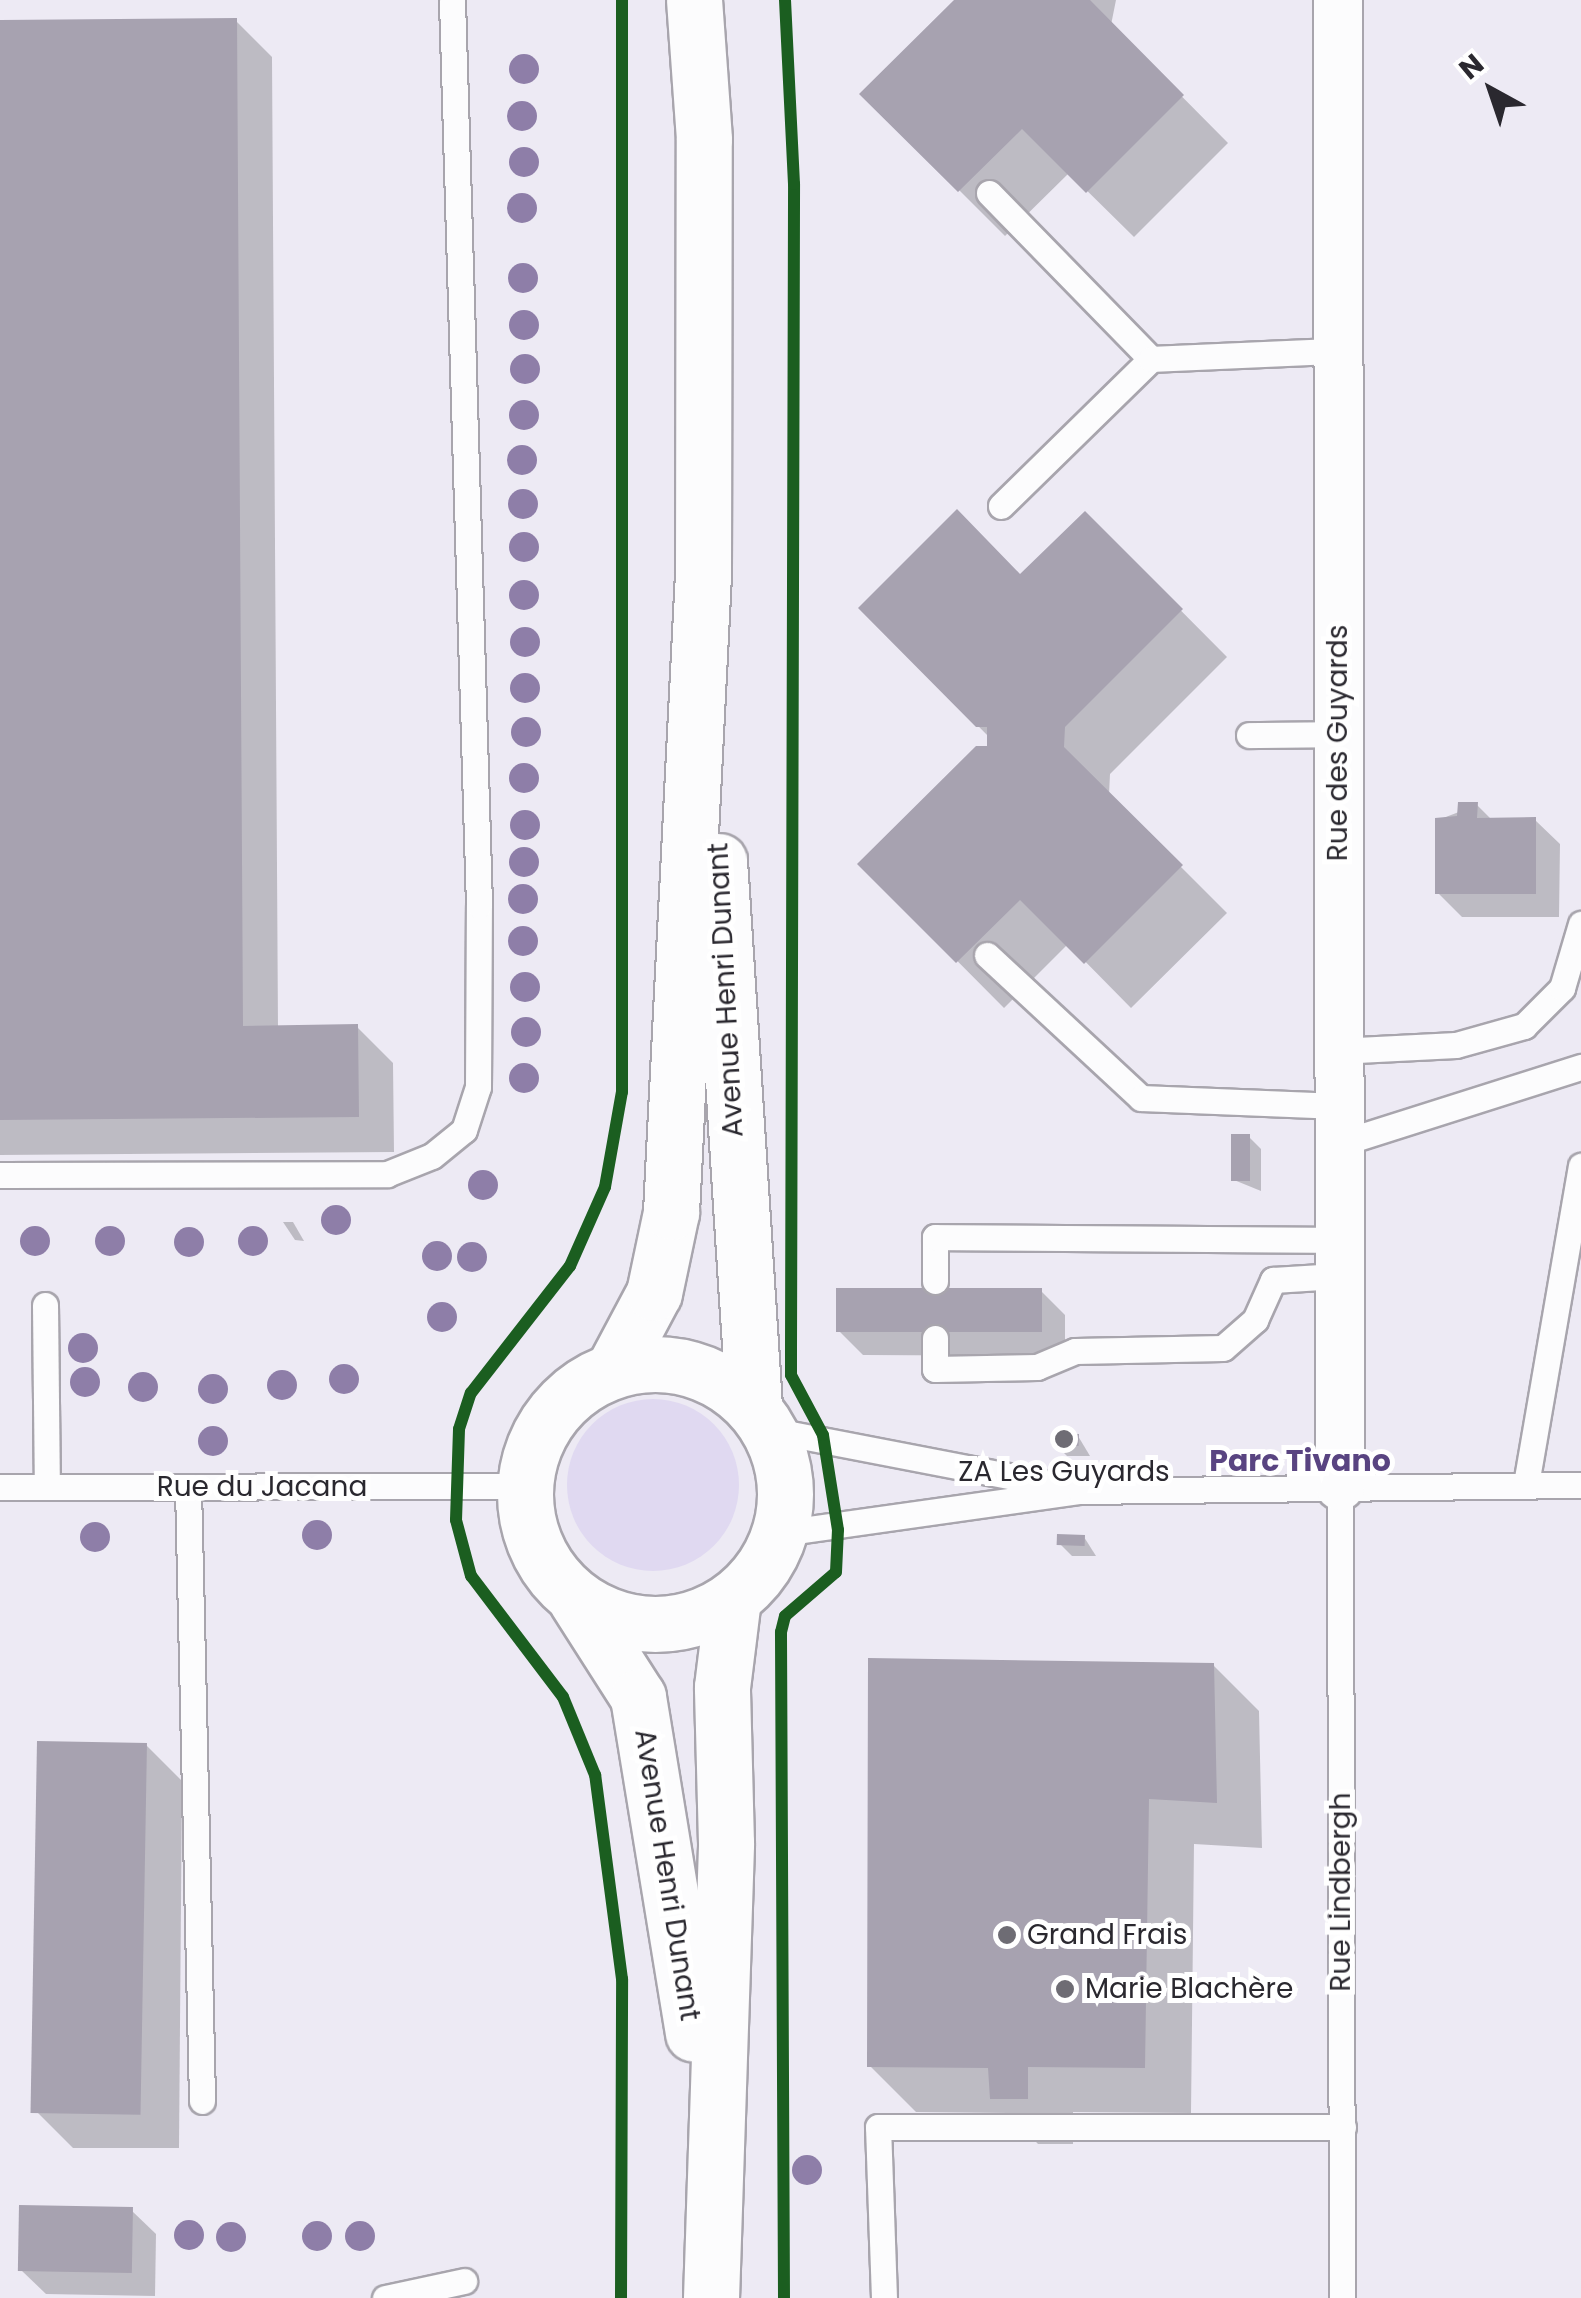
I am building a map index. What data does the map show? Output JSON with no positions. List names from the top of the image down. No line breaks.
{"streets":{"main road":["Avenue Henri Dunant"],"street":["Rue des Guyards"],"lane":["Rue du Jacana","Rue Lindbergh"]},"crossings":[["Rue des Guyards","Rue Lindbergh"],["Avenue Henri Dunant","Rue du Jacana"]],"districts":["Parc Tivano"],"places":["ZA Les Guyards","Grand Frais","Marie Blachère"],"north":"top left"}
